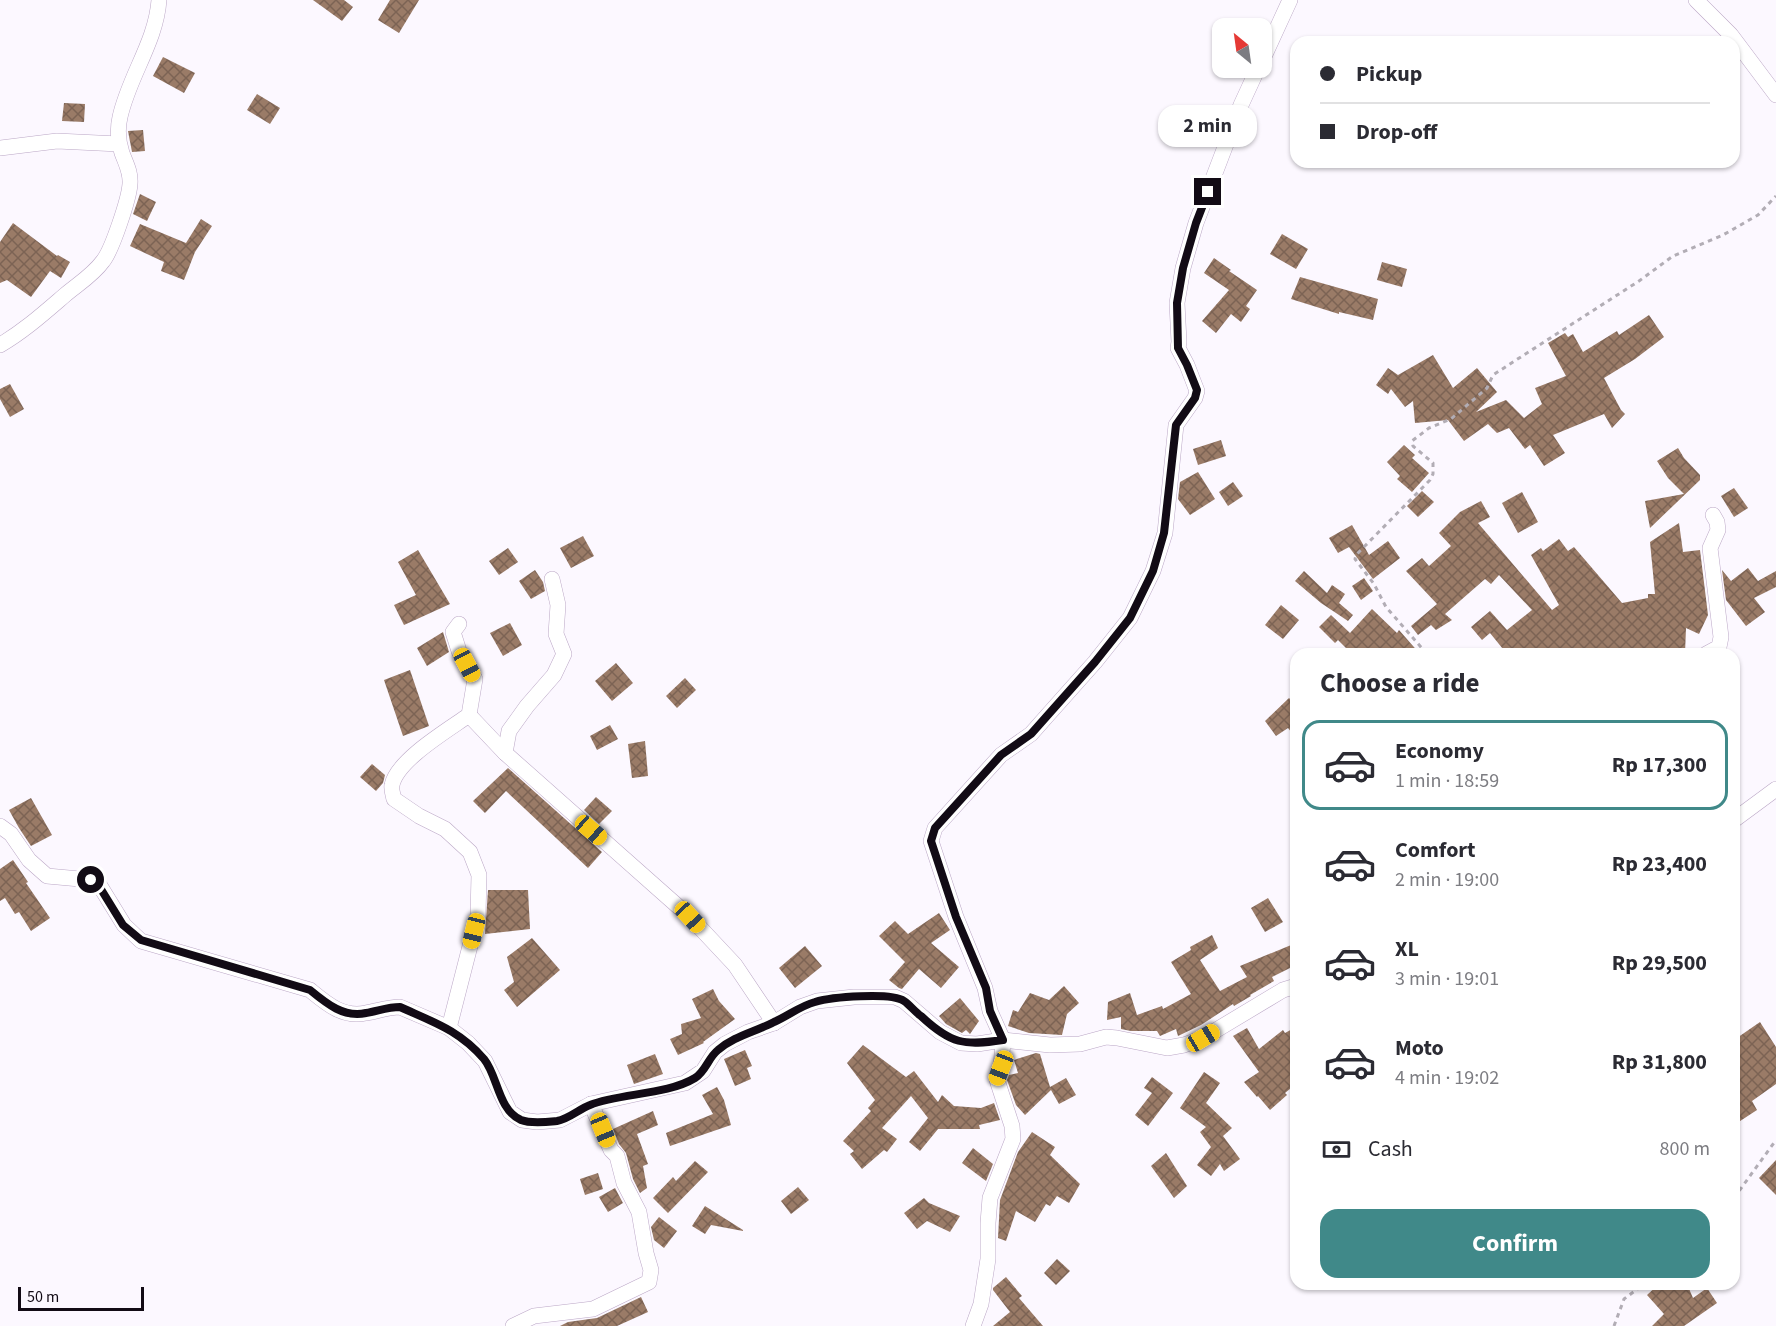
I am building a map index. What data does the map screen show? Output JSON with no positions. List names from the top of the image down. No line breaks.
{"scale_bar":"50 m","north":"top left","page":{"banner":["Pickup","Drop-off"],"bubble":"2 min","heading":"Choose a ride","list":[{"name":"Economy","note":"1 min · 18:59","value":"Rp 17,300"},{"name":"Comfort","note":"2 min · 19:00","value":"Rp 23,400"},{"name":"XL","note":"3 min · 19:01","value":"Rp 29,500"},{"name":"Moto","note":"4 min · 19:02","value":"Rp 31,800"}],"pay":["Cash","800 m"],"buttons":"Confirm","scale":"50 m"}}
